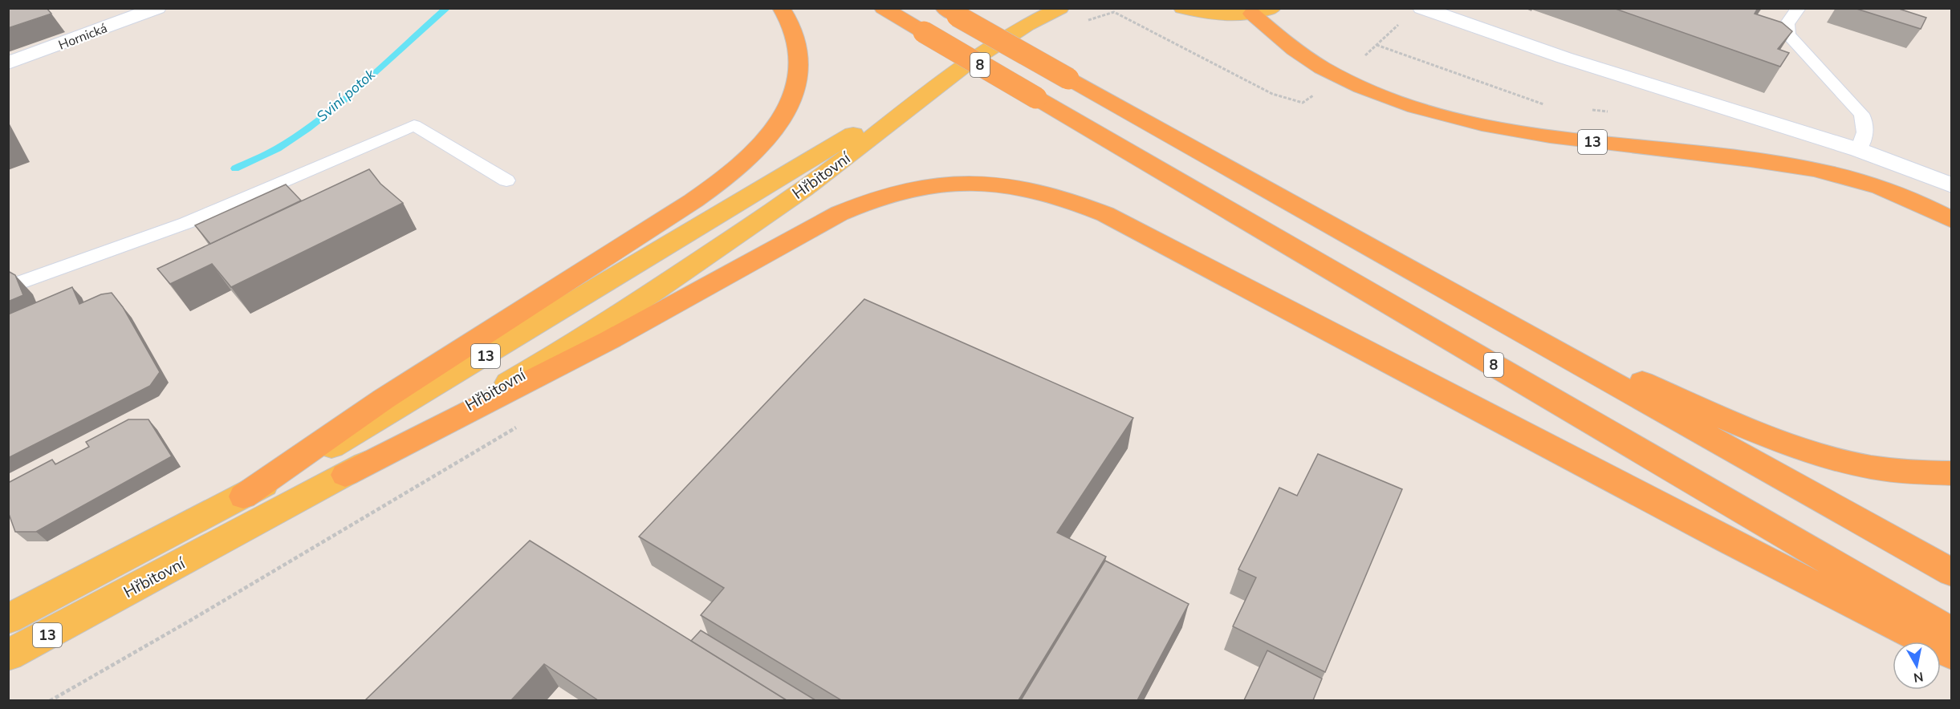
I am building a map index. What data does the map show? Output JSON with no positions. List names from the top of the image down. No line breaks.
{"streets":{"highway":["8","13"],"main road":["Hřbitovní"],"street":["Hornická"]},"crossings":[["13","Hřbitovní"]],"water":["Sviní potok"],"north":"bottom"}
